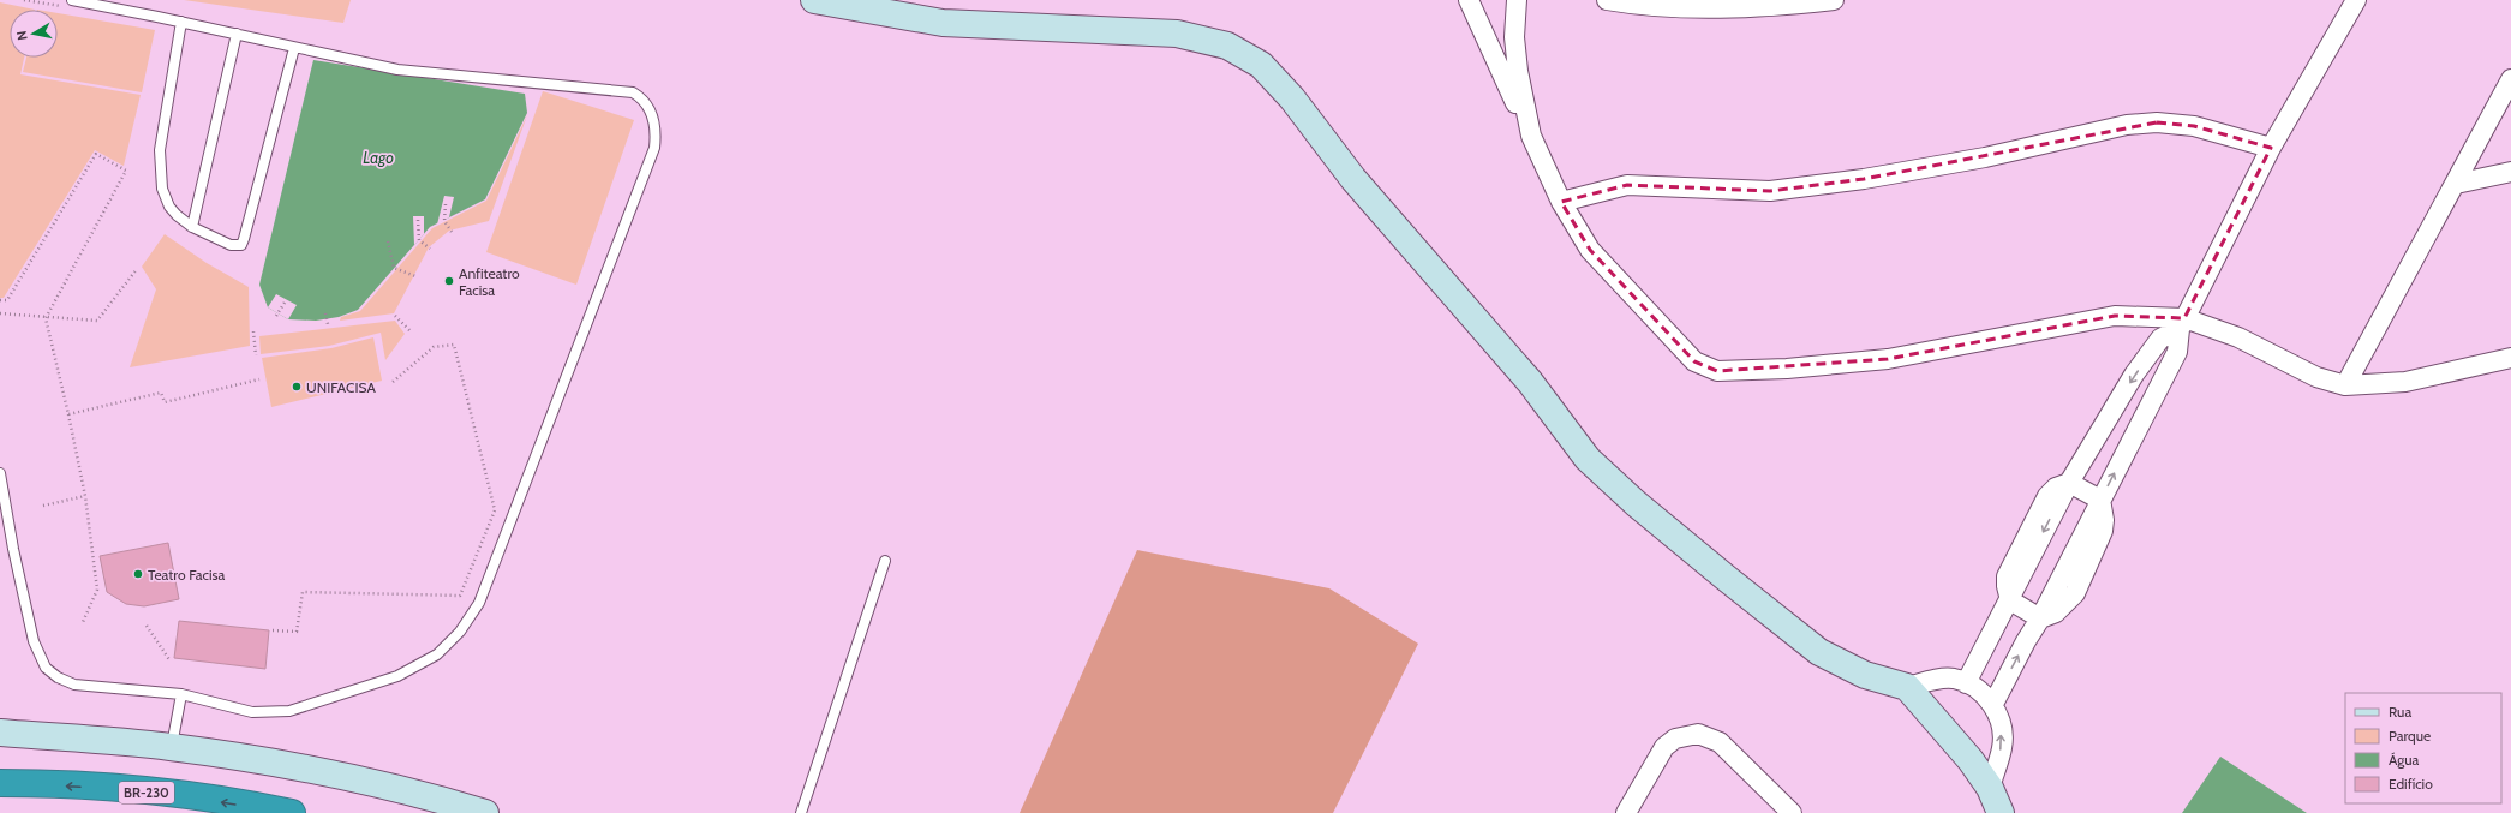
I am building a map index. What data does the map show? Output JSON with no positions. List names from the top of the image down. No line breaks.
{"streets":{"highway":["BR-230"]},"water":["Lago"],"places":["Anfiteatro Facisa","UNIFACISA","Teatro Facisa"],"legend":["Rua","Parque","Água","Edifício"],"north":"left"}
